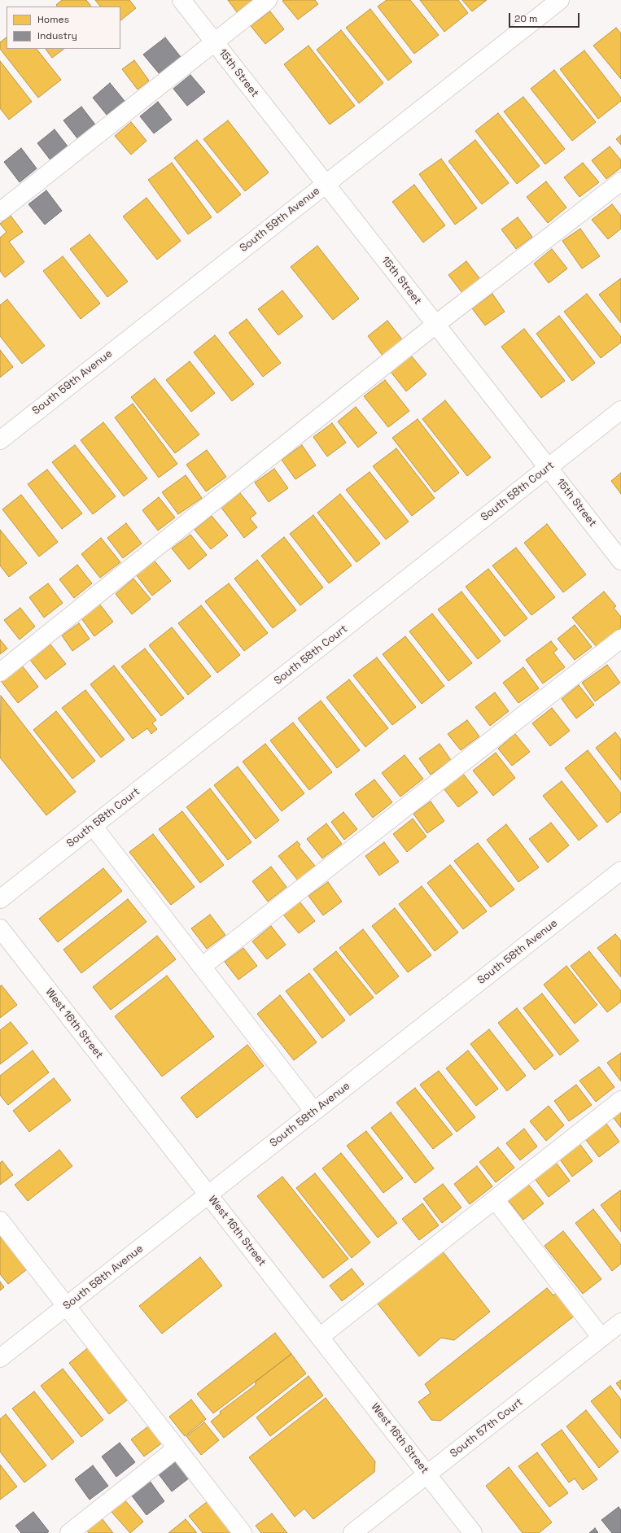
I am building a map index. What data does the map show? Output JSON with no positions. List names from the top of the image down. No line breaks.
{"streets":{"street":["15th Street","South 59th Avenue","South 58th Court","South 58th Avenue","West 16th Street","South 57th Court"]},"crossings":[["15th Street","South 59th Avenue"],["15th Street","South 58th Court"],["South 58th Avenue","West 16th Street"],["West 16th Street","South 57th Court"]],"legend":["Homes","Industry"],"scale_bar":"20 m"}
